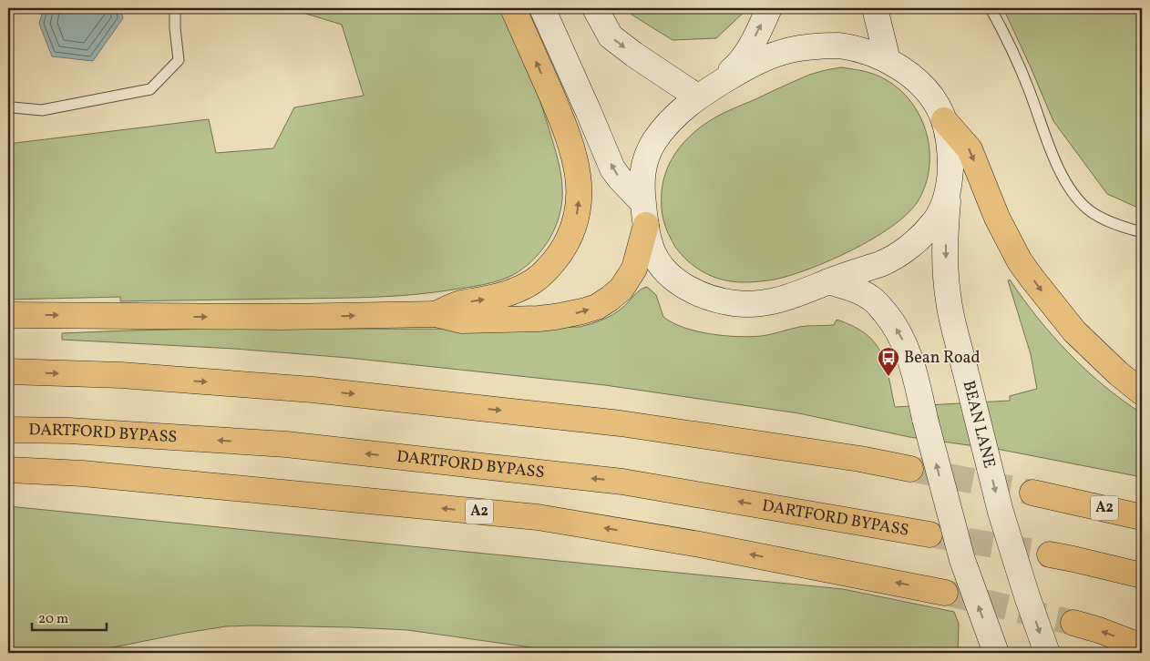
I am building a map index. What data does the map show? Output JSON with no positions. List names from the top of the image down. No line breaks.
{"streets":{"highway":["DARTFORD BYPASS","A2"],"main road":["BEAN LANE"]},"places":{"bus stop":["Bean Road"]},"scale_bar":"20 m"}
